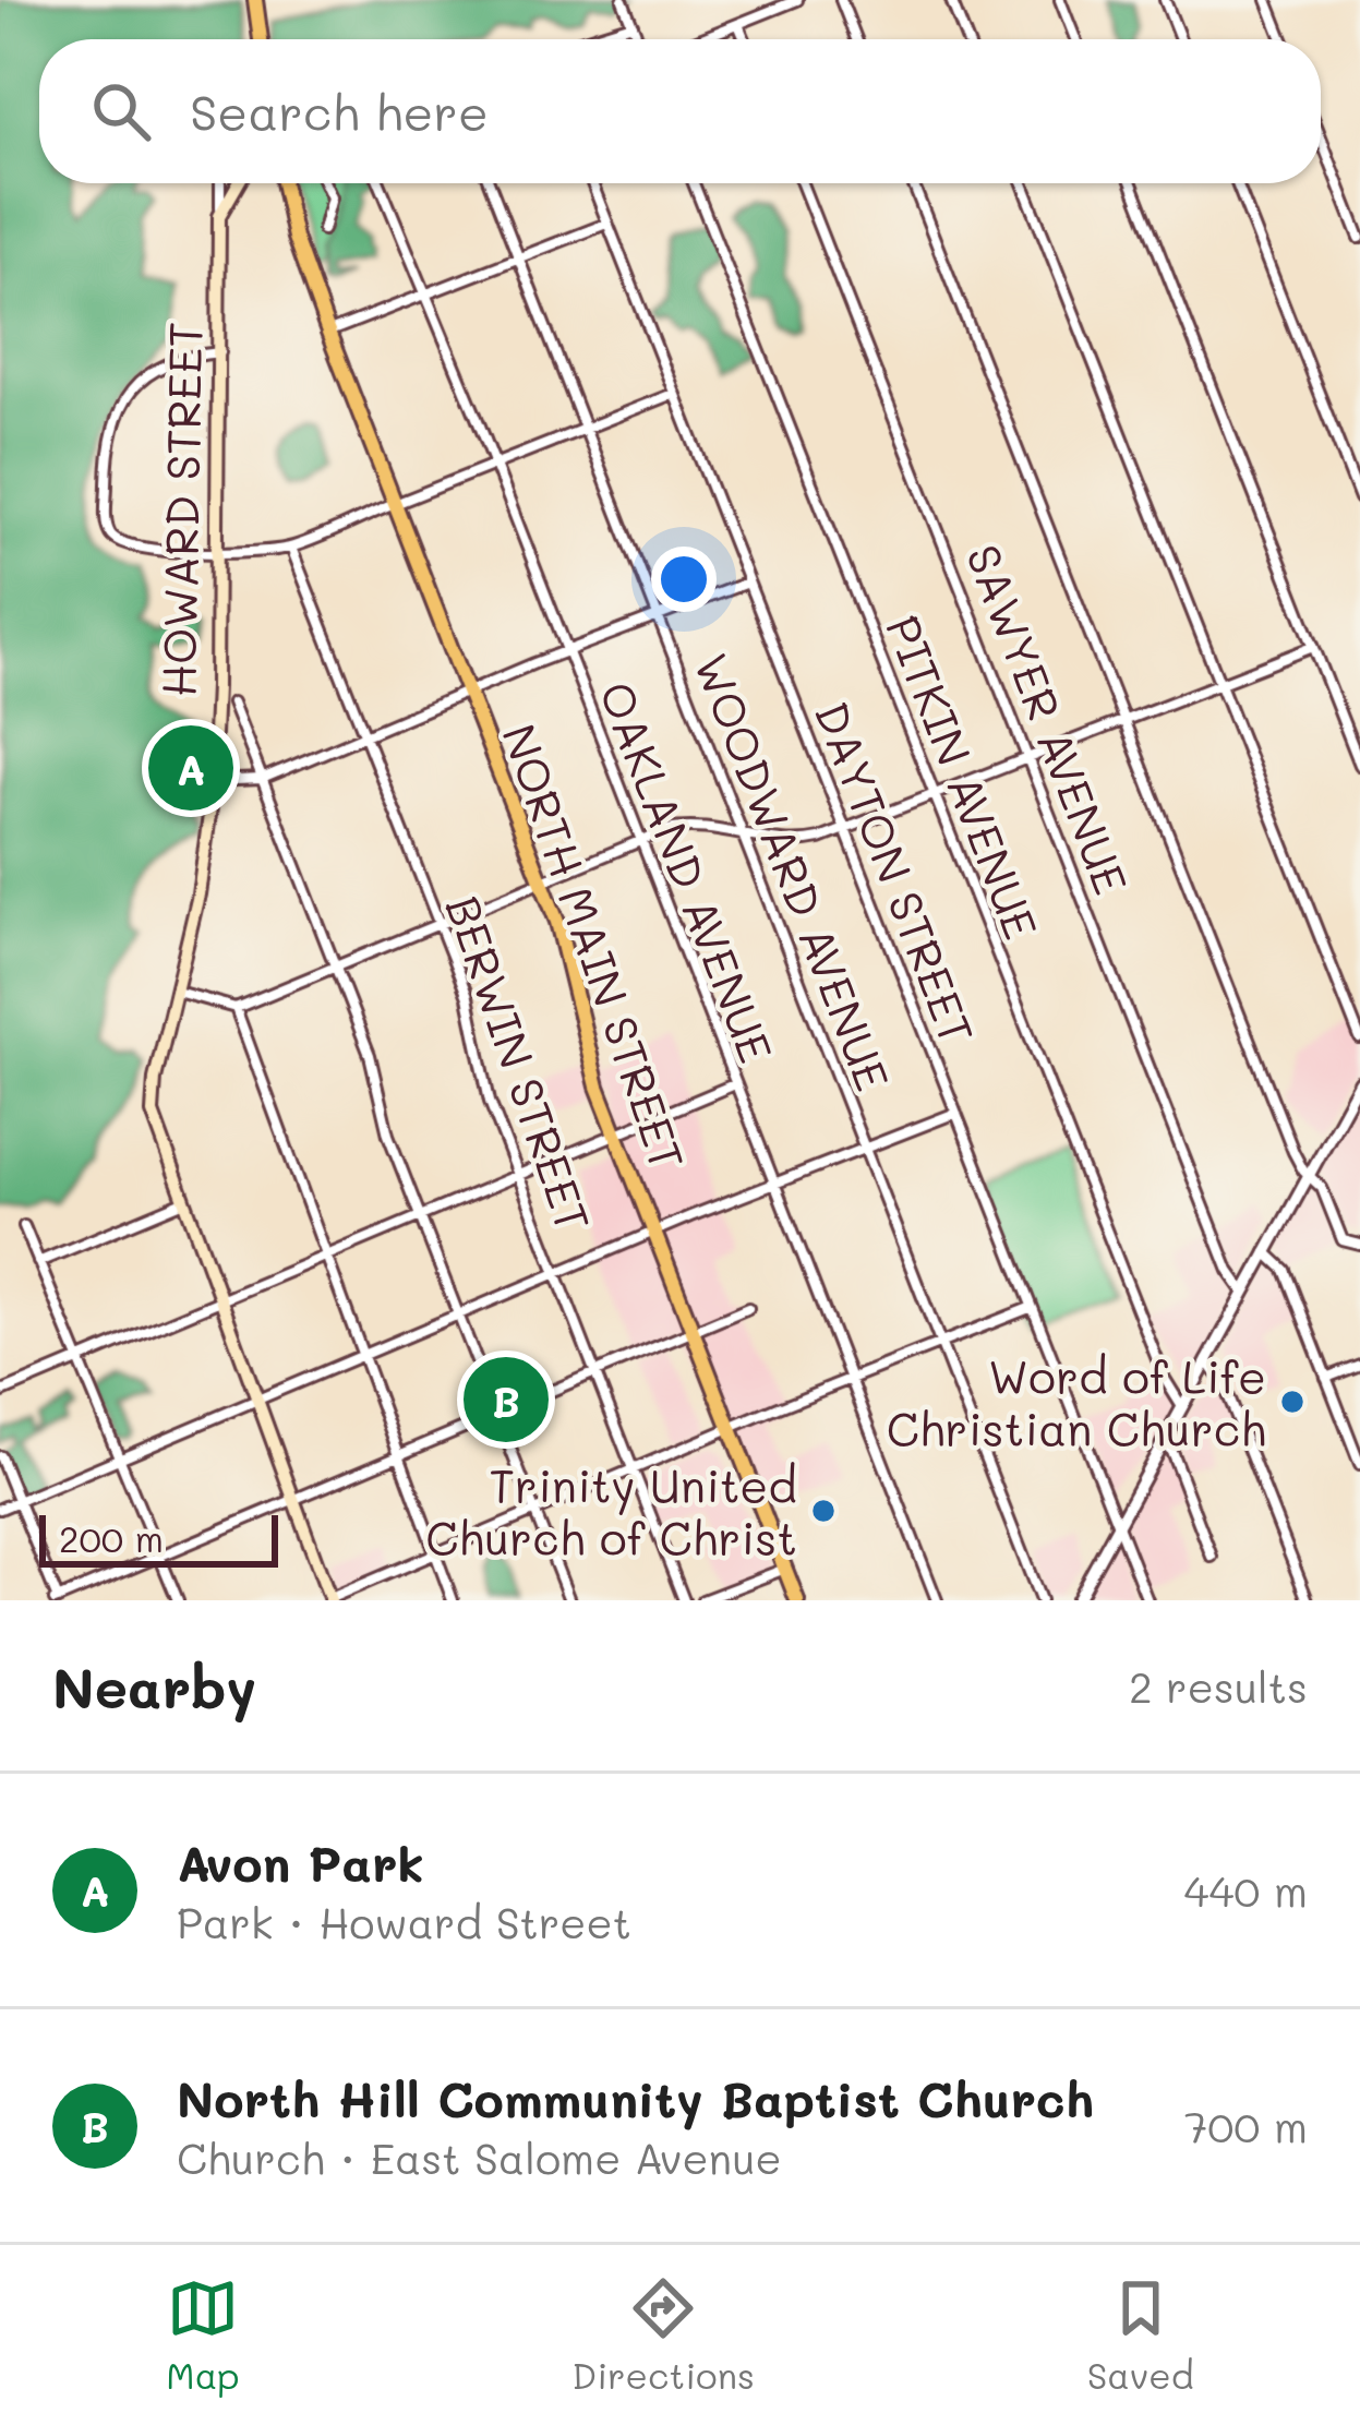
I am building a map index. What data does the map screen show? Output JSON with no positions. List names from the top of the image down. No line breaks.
{"streets":{"main road":["HOWARD STREET","NORTH MAIN STREET"],"street":["SAWYER AVENUE","PITKIN AVENUE","OAKLAND AVENUE","WOODWARD AVENUE","DAYTON STREET","BERWIN STREET"]},"places":["Word of Life Christian Church","Trinity United Church of Christ"],"scale_bar":"200 m","page":{"search":"Search here","pins":["A","B"],"scale":"200 m","heading":["Nearby","2 results"],"list":[{"mark":"A","name":"Avon Park","note":"Park · Howard Street","value":"440 m"},{"mark":"B","name":"North Hill Community Baptist Church","note":"Church · East Salome Avenue","value":"700 m"}],"nav":["Map","Directions","Saved"]}}
